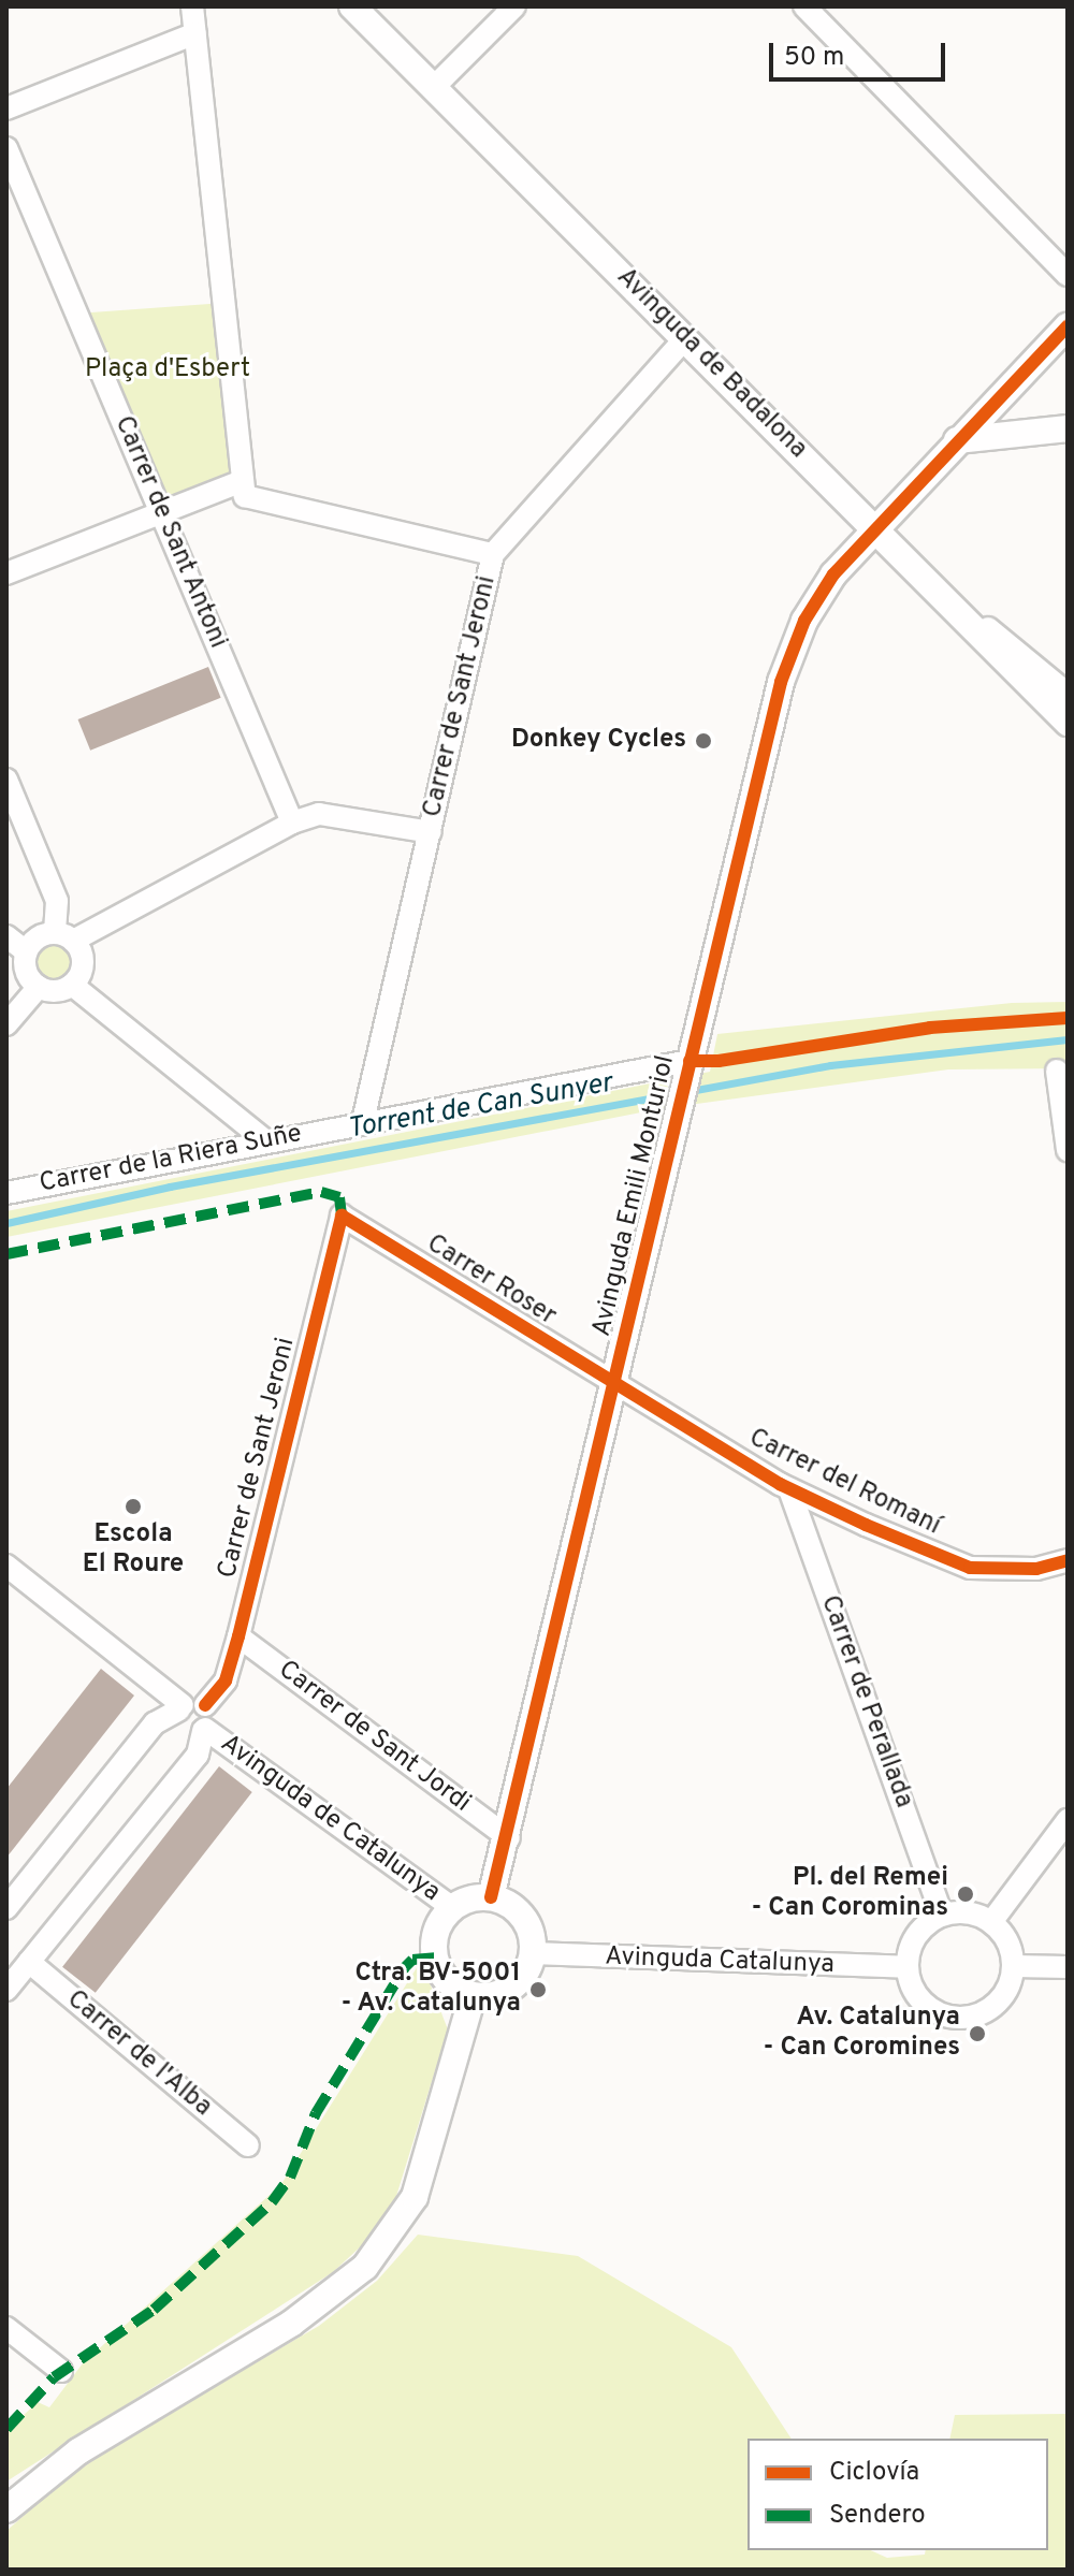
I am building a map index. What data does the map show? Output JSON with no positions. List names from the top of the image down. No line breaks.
{"streets":{"street":["Avinguda de Badalona","Carrer de Sant Antoni","Carrer de Sant Jeroni","Carrer de la Riera Suñe","Avinguda Emili Monturiol","Carrer Roser","Carrer del Romaní","Carrer de Perallada","Carrer de Sant Jordi","Avinguda de Catalunya","Avinguda Catalunya","Carrer de l'Alba"]},"crossings":[["Avinguda de Badalona","Carrer de Sant Jeroni"],["Avinguda de Badalona","Avinguda Emili Monturiol"],["Carrer de Sant Jeroni","Carrer de la Riera Suñe"],["Carrer de Sant Jeroni","Carrer Roser"],["Carrer de Sant Jeroni","Carrer de Sant Jordi"],["Carrer de Sant Jeroni","Avinguda de Catalunya"],["Carrer de la Riera Suñe","Avinguda Emili Monturiol"],["Avinguda Emili Monturiol","Carrer Roser"],["Avinguda Emili Monturiol","Carrer del Romaní"],["Avinguda Emili Monturiol","Carrer de Sant Jordi"],["Avinguda Emili Monturiol","Avinguda de Catalunya"],["Avinguda Emili Monturiol","Avinguda Catalunya"],["Carrer Roser","Carrer del Romaní"],["Carrer del Romaní","Carrer de Perallada"],["Carrer de Perallada","Avinguda Catalunya"],["Avinguda de Catalunya","Avinguda Catalunya"]],"water":["Torrent de Can Sunyer"],"parks":["Plaça d'Esbert"],"places":["Donkey Cycles","Escola El Roure","Pl. del Remei - Can Corominas","Ctra. BV-5001 - Av. Catalunya","Av. Catalunya - Can Coromines"],"legend":["Ciclovía","Sendero"],"scale_bar":"50 m"}
